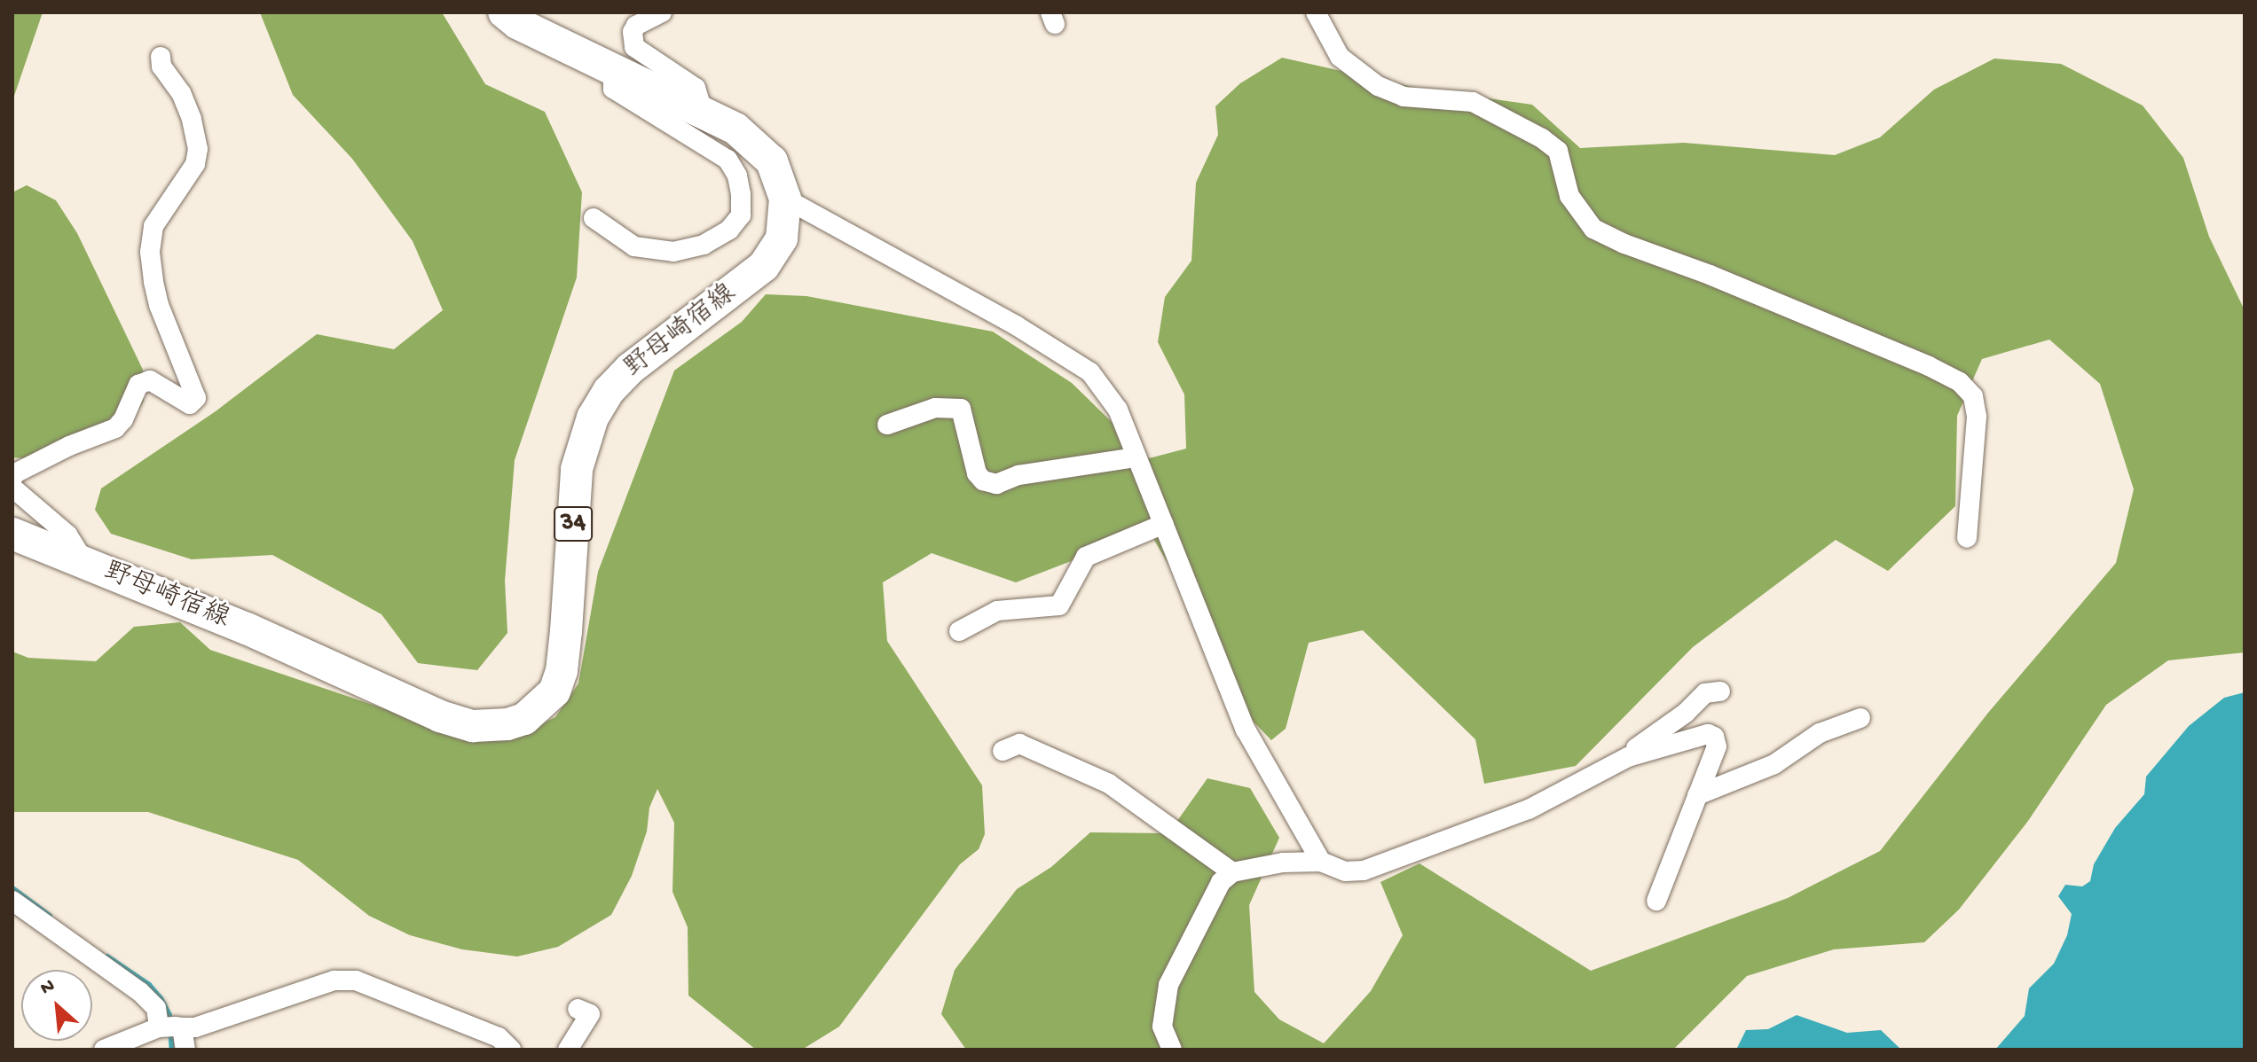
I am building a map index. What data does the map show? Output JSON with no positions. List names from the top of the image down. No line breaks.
{"streets":{"main road":["野母崎宿線","34"]},"north":"top left"}
